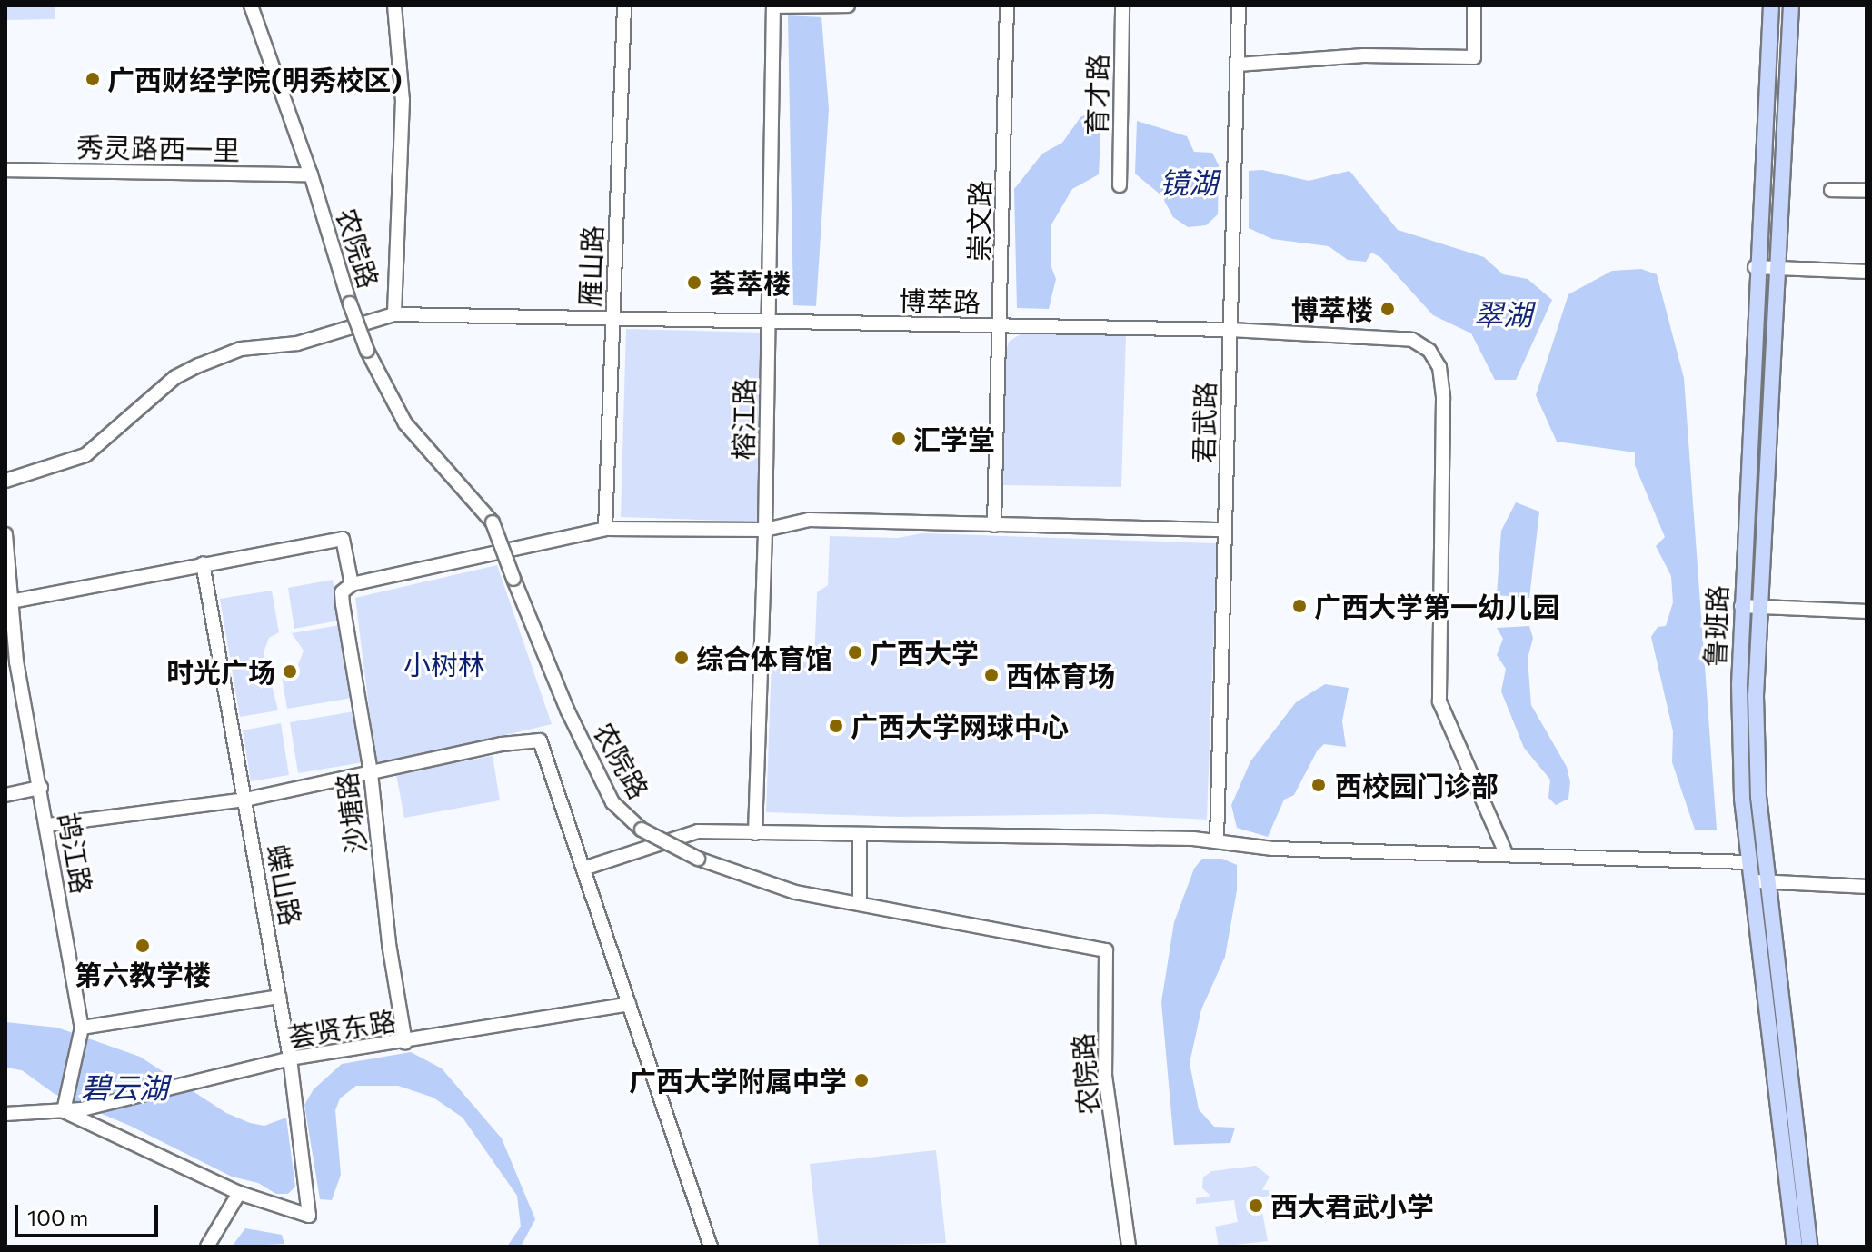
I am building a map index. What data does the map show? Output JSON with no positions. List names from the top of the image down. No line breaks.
{"streets":{"main road":["鲁班路"],"street":["育才路","秀灵路西一里","崇文路","农院路","雁山路","博萃路","榕江路","君武路","沙塘路","鸪江路","蝶山路","荟贤东路"]},"crossings":[["秀灵路西一里","农院路"],["崇文路","博萃路"],["雁山路","博萃路"],["博萃路","榕江路"],["博萃路","君武路"],["沙塘路","荟贤东路"],["鸪江路","荟贤东路"],["蝶山路","荟贤东路"]],"water":["镜湖","翠湖","碧云湖"],"parks":["小树林"],"places":["广西财经学院(明秀校区)","荟萃楼","博萃楼","汇学堂","广西大学第一幼儿园","广西大学","综合体育馆","时光广场","西体育场","广西大学网球中心","西校园门诊部","第六教学楼","广西大学附属中学","西大君武小学"],"scale_bar":"100 m"}
